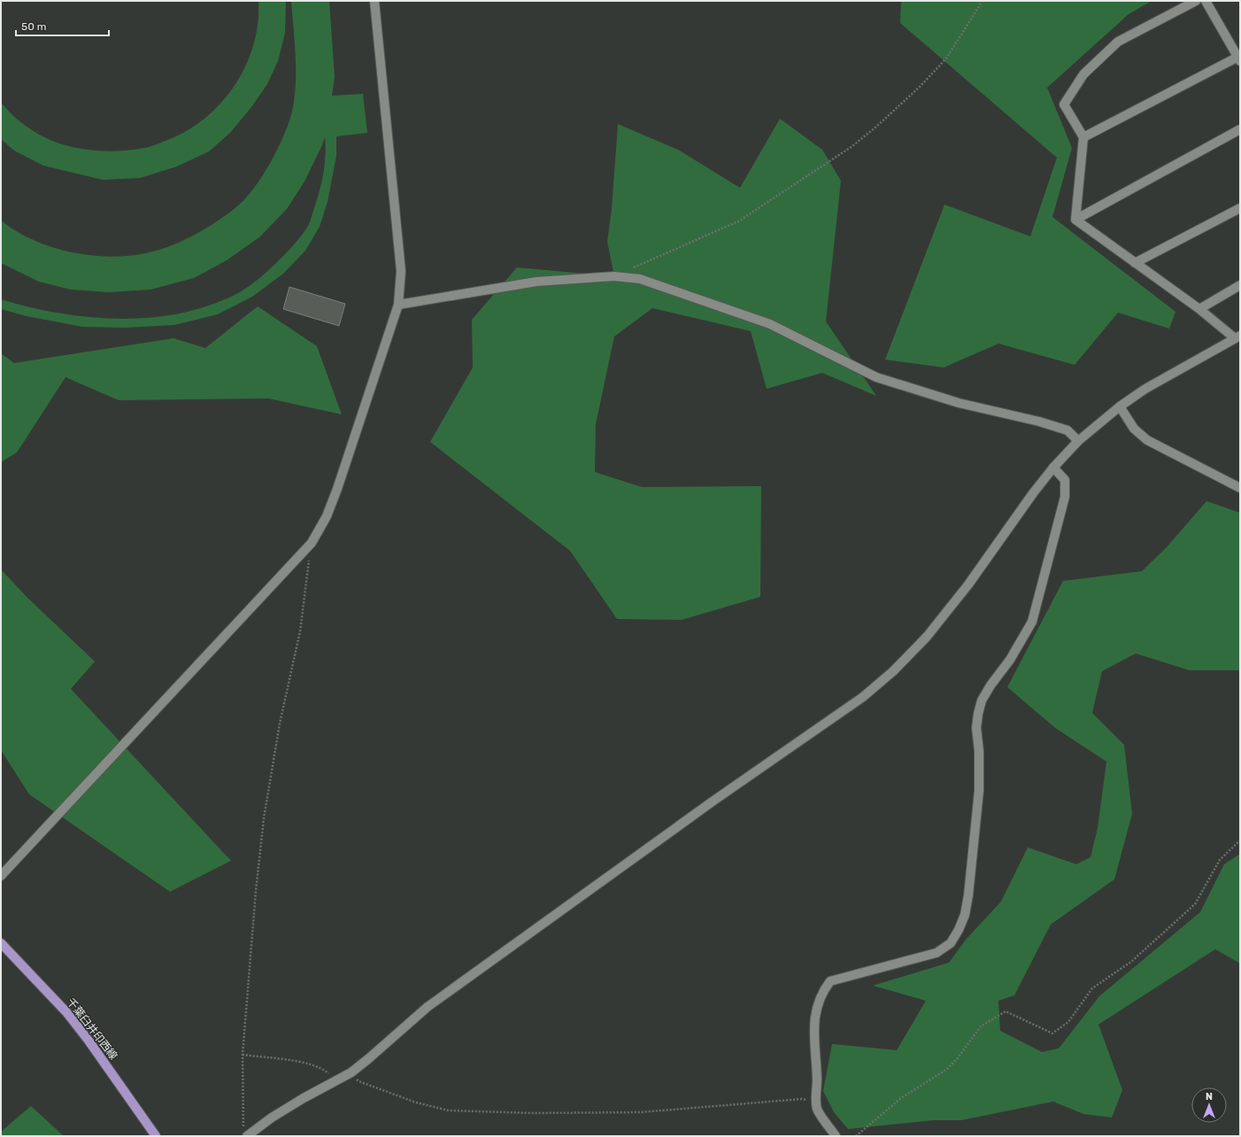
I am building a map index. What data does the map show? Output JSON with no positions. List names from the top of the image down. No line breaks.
{"streets":{"main road":["千葉臼井印西線"]},"scale_bar":"50 m","north":"top"}
